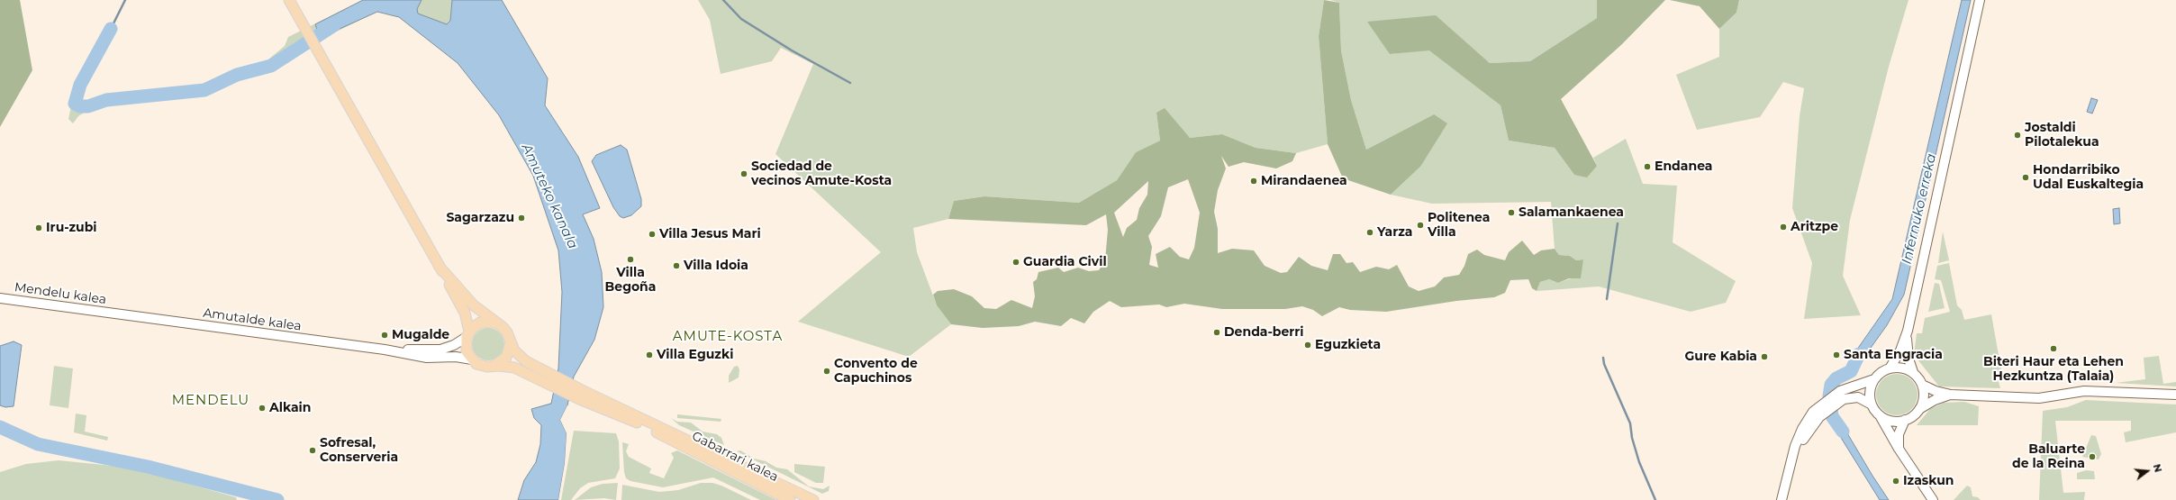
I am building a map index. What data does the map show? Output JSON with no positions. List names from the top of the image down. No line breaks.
{"streets":{"main road":["Mendelu kalea","Amutalde kalea","Gabarrari kalea"]},"crossings":[["Mendelu kalea","Amutalde kalea"]],"districts":["AMUTE-KOSTA","MENDELU"],"water":["Amuteko kanala","Infernuko erreka"],"places":["Jostaldi Pilotalekua","Endanea","Sociedad de vecinos Amute-Kosta","Hondarribiko Udal Euskaltegia","Mirandaenea","Salamankaenea","Sagarzazu","Politenea Villa","Aritzpe","Iru-zubi","Yarza","Villa Jesus Mari","Villa Begoña","Guardia Civil","Villa Idoia","Denda-berri","Mugalde","Eguzkieta","Biteri Haur eta Lehen Hezkuntza (Talaia)","Villa Eguzki","Santa Engracia","Gure Kabia","Convento de Capuchinos","Alkain","Sofresal, Conserveria","Baluarte de la Reina","Izaskun"],"north":"right"}
